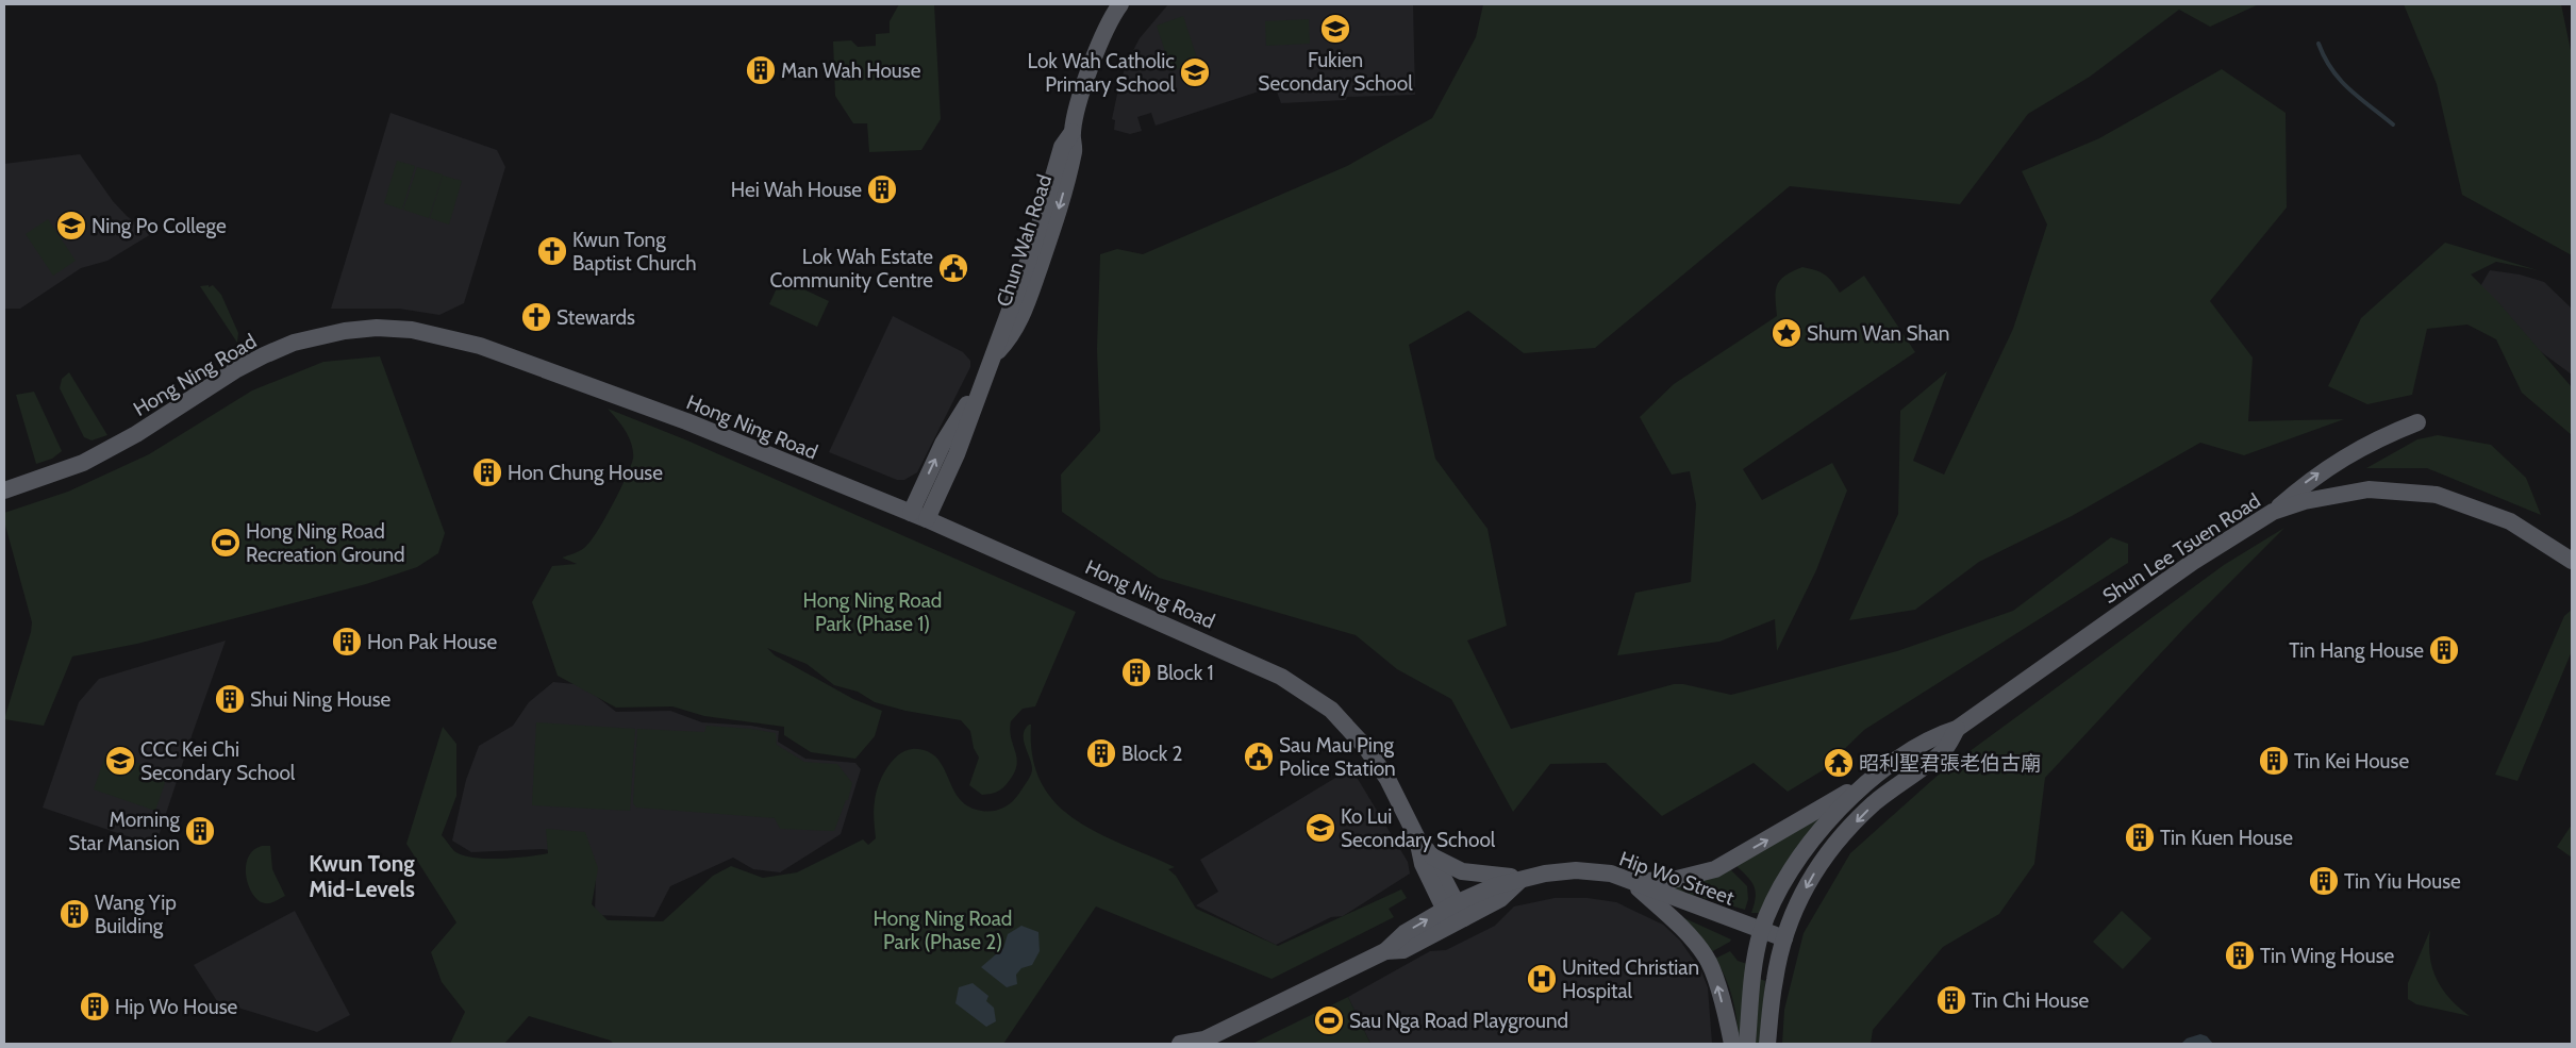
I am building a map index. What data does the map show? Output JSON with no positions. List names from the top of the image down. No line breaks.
{"streets":{"main road":["Chun Wah Road","Hong Ning Road","Shun Lee Tsuen Road","Hip Wo Street"]},"crossings":[["Chun Wah Road","Hong Ning Road"],["Shun Lee Tsuen Road","Hip Wo Street"]],"districts":["Kwun Tong Mid-Levels"],"parks":["Hong Ning Road Park (Phase 1)","Hong Ning Road Park (Phase 2)"],"places":{"school or university":["Fukien Secondary School","Lok Wah Catholic Primary School","Ning Po College","CCC Kei Chi Secondary School","Ko Lui Secondary School"],"building":["Man Wah House","Hei Wah House","Hon Chung House","Hon Pak House","Tin Hang House","Block 1","Shui Ning House","Block 2","Tin Kei House","Morning Star Mansion","Tin Kuen House","Tin Yiu House","Wang Yip Building","Tin Wing House","Tin Chi House","Hip Wo House"],"church":["Kwun Tong Baptist Church","Stewards"],"public building":["Lok Wah Estate Community Centre","Sau Mau Ping Police Station"],"place":["Shum Wan Shan"],"sports":["Hong Ning Road Recreation Ground","Sau Nga Road Playground"],"temple":["昭利聖君張老伯古廟"],"hospital":["United Christian Hospital"]}}
